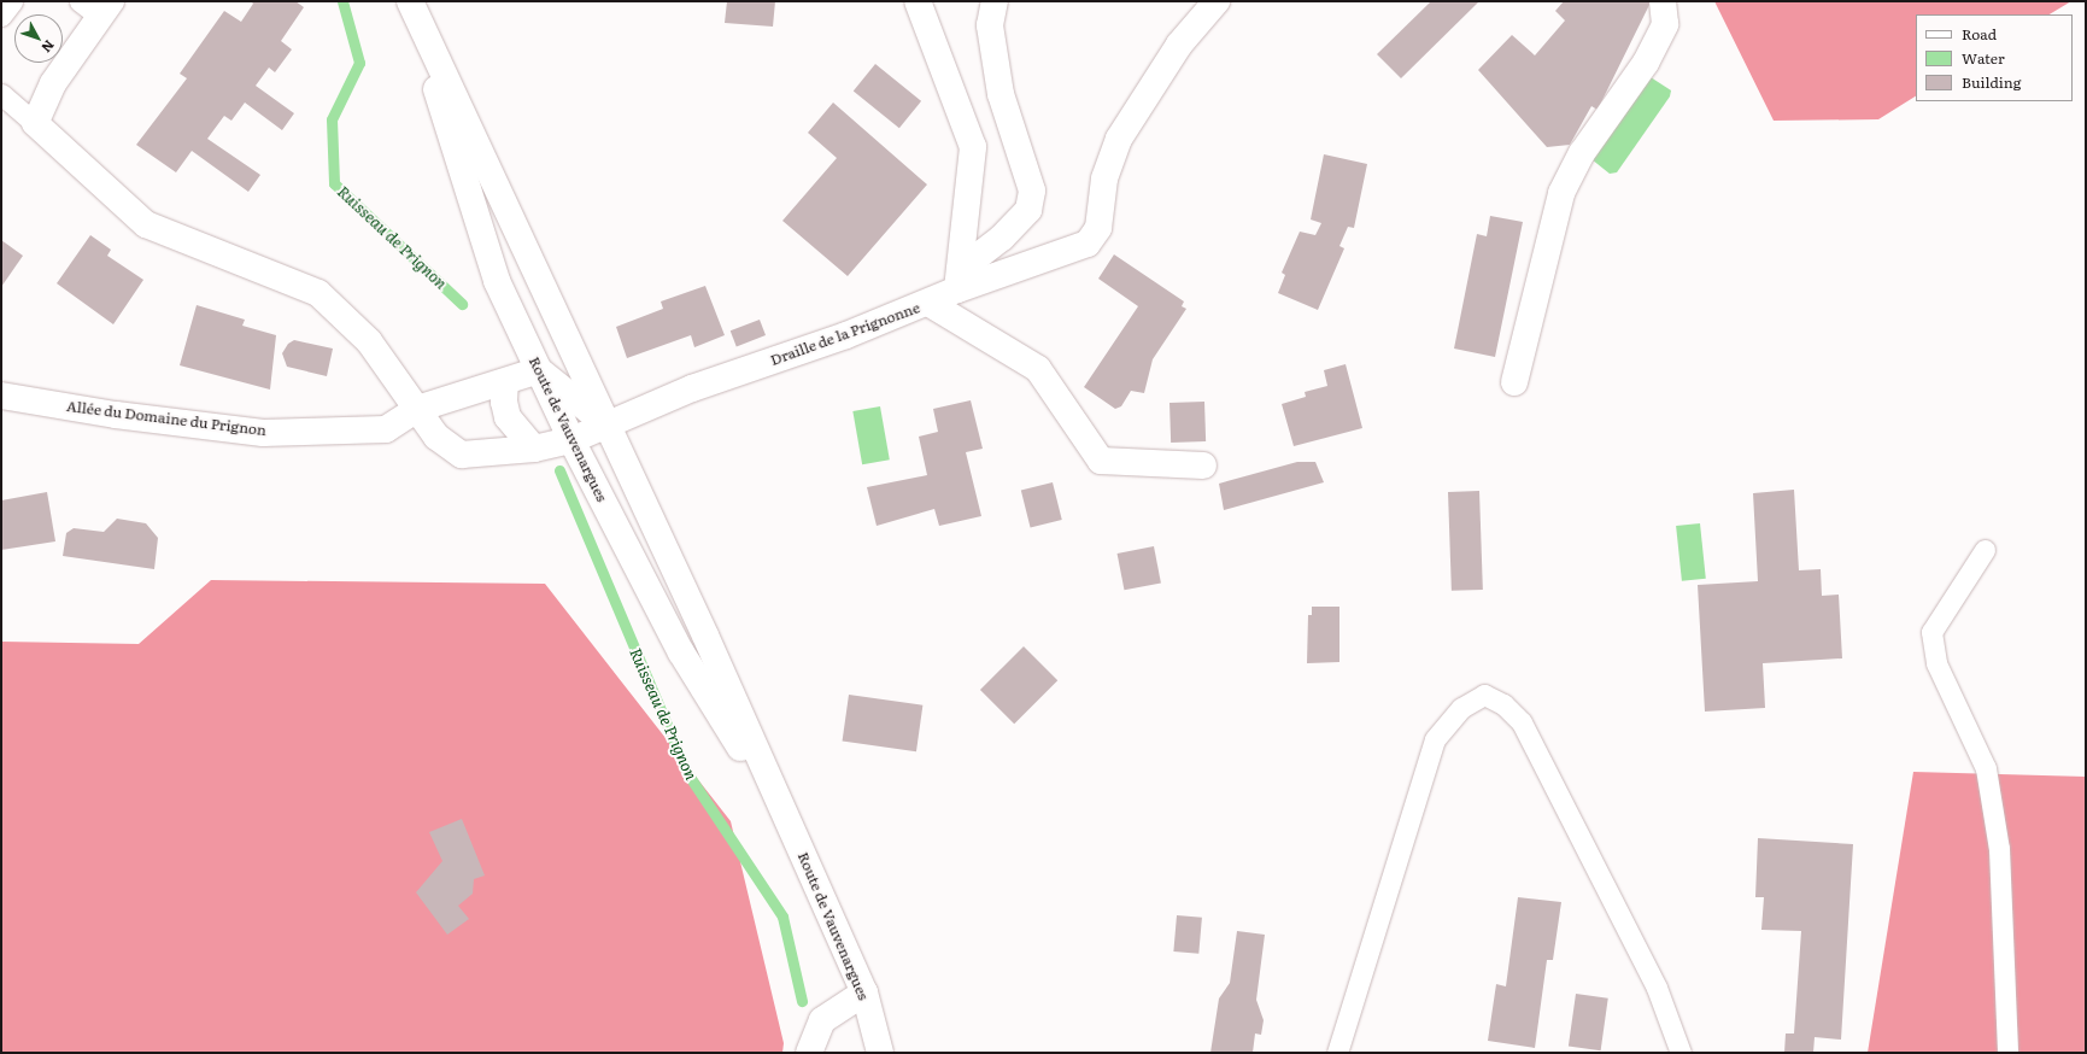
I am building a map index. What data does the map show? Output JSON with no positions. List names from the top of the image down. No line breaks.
{"streets":{"street":["Draille de la Prignonne","Allée du Domaine du Prignon","Route de Vauvenargues"]},"crossings":[["Draille de la Prignonne","Allée du Domaine du Prignon"],["Draille de la Prignonne","Route de Vauvenargues"],["Allée du Domaine du Prignon","Route de Vauvenargues"]],"water":["Ruisseau de Prignon"],"legend":["Road","Water","Building"],"north":"bottom right"}
